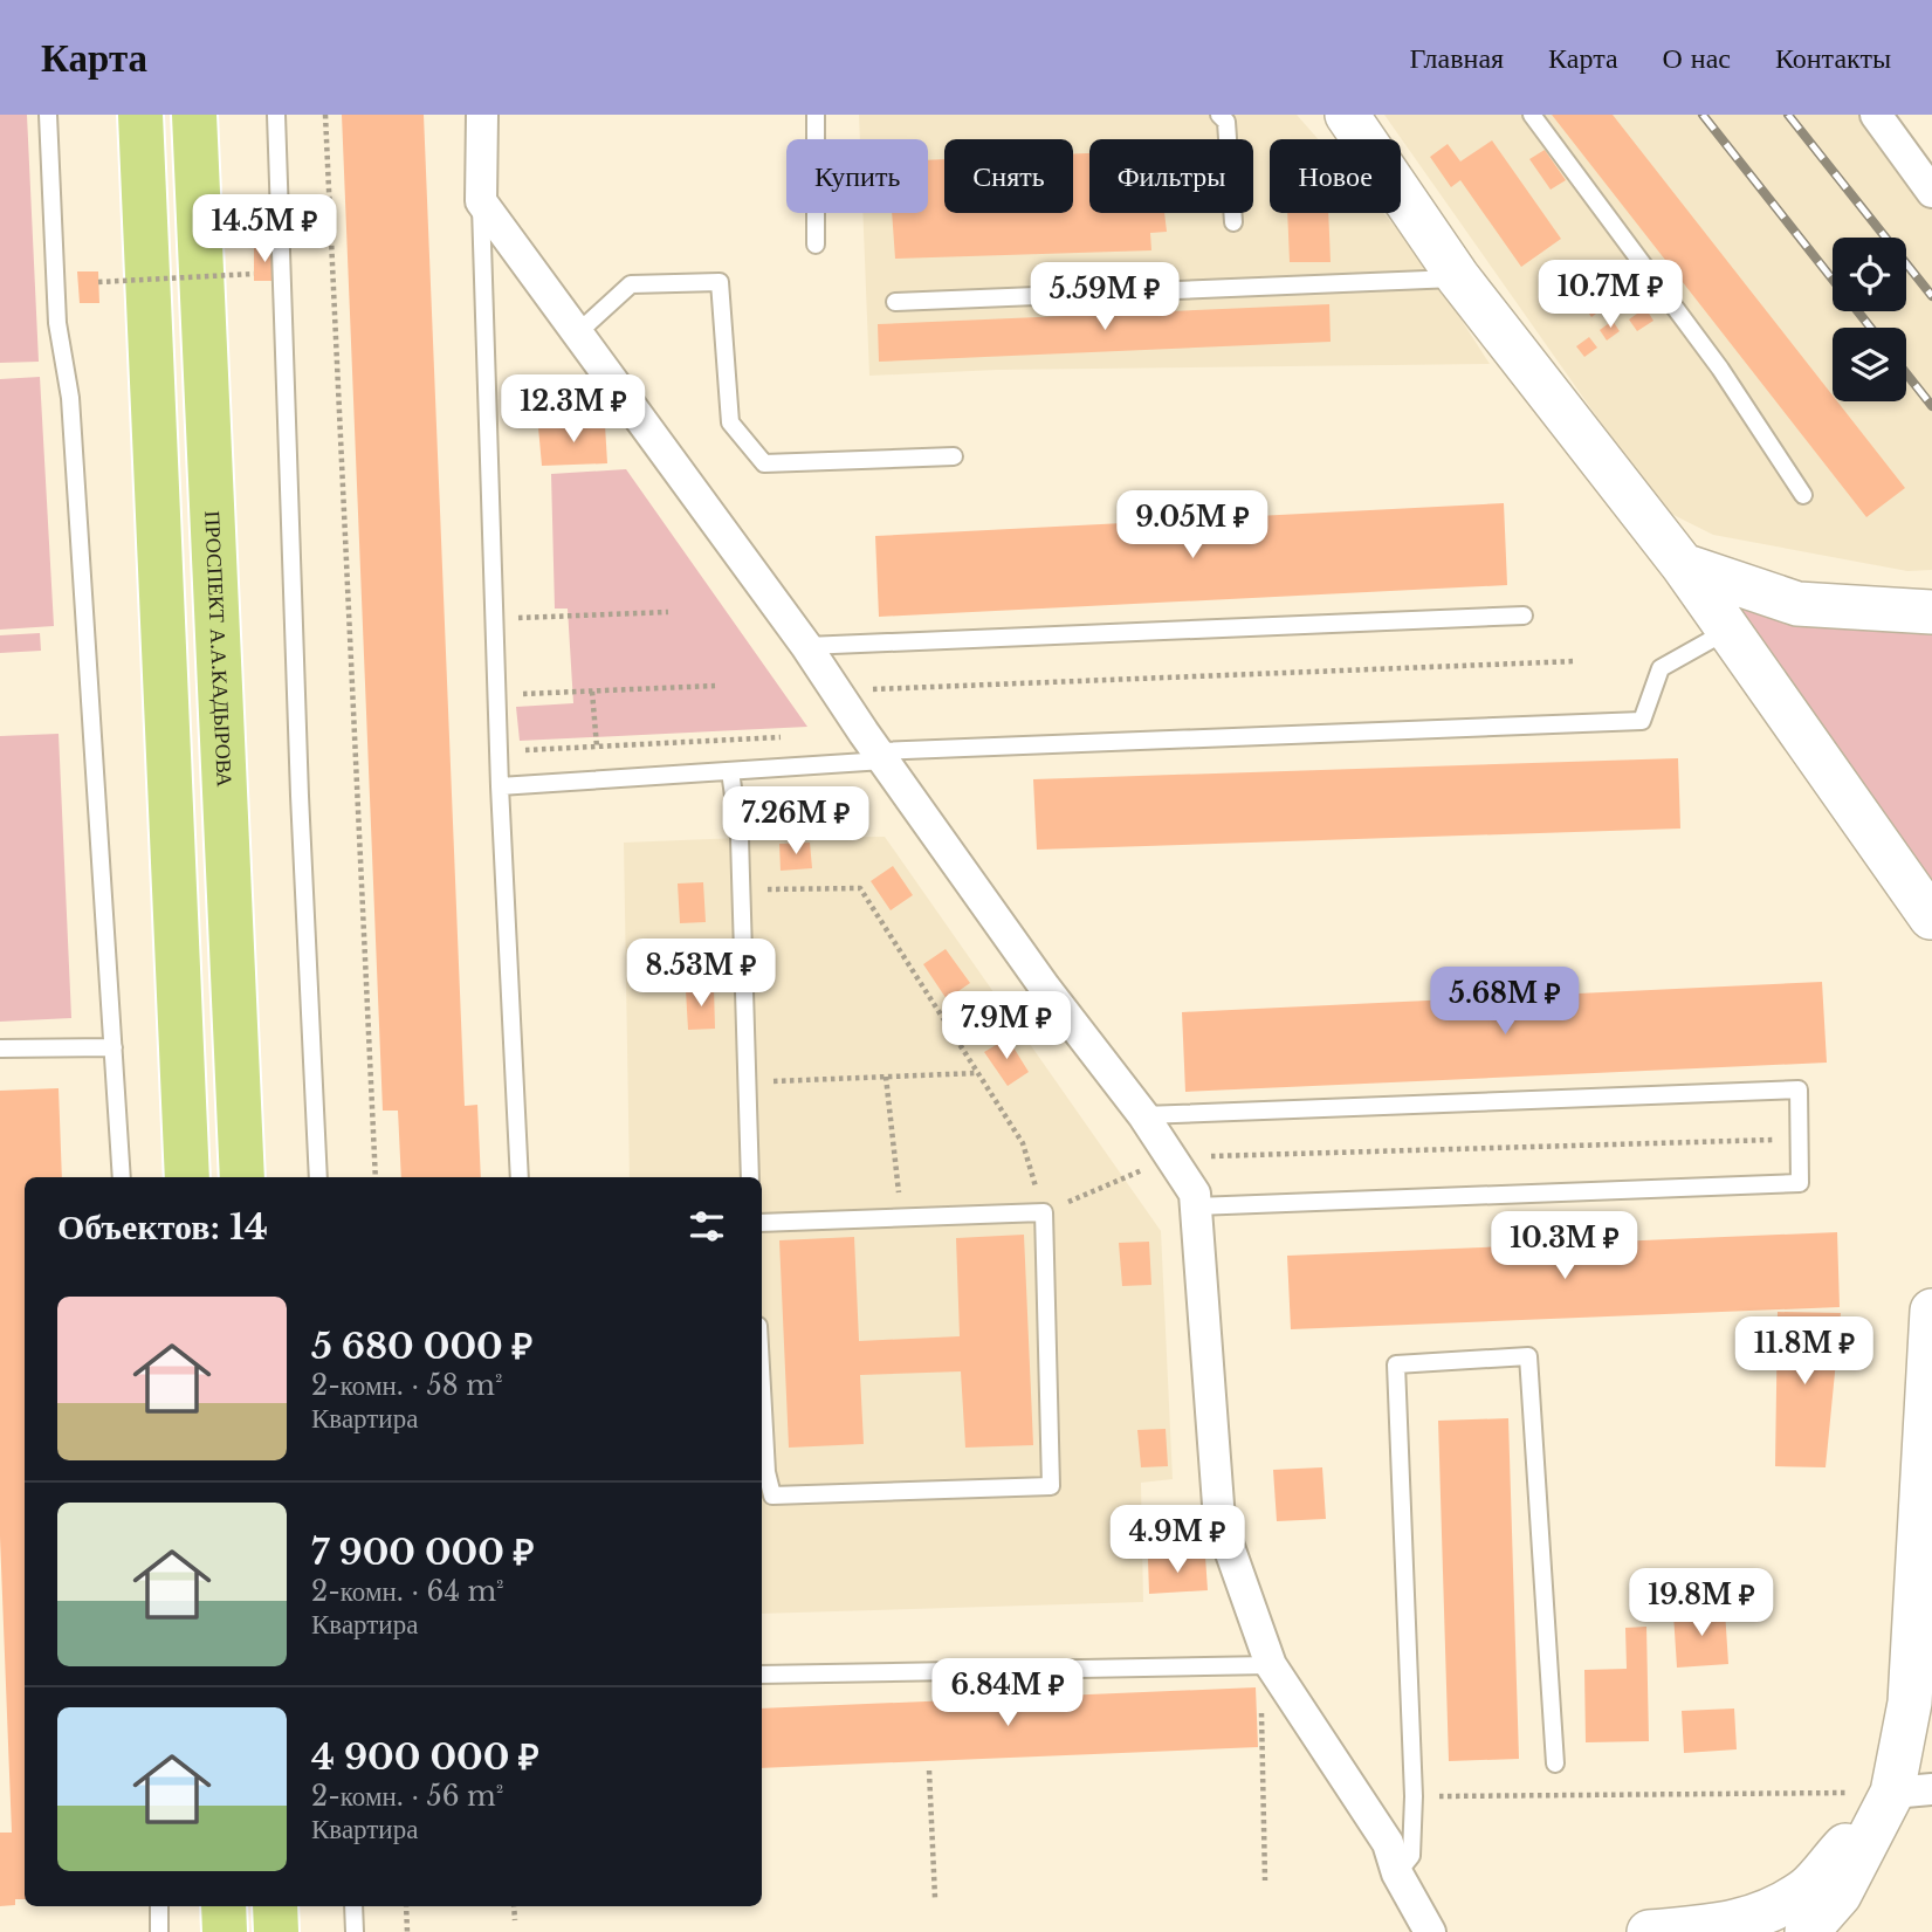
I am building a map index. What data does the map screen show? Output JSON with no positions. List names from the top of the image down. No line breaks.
{"streets":{"main road":["ПРОСПЕКТ А.А.КАДЫРОВА"]},"page":{"header":"Карта","nav":["Главная","Карта","О нас","Контакты"],"chip":["Купить","Снять","Фильтры","Новое"],"price":["14.5M ₽","10.7M ₽","5.59M ₽","12.3M ₽","9.05M ₽","7.26M ₽","8.53M ₽","5.68M ₽","7.9M ₽","10.3M ₽","11.8M ₽","4.9M ₽","19.8M ₽","6.84M ₽"],"heading":"Объектов: 14","list":[{"name":"5 680 000 ₽","note":"2-комн. · 58 m² · Квартира"},{"name":"7 900 000 ₽","note":"2-комн. · 64 m² · Квартира"},{"name":"4 900 000 ₽","note":"2-комн. · 56 m² · Квартира"}]}}
